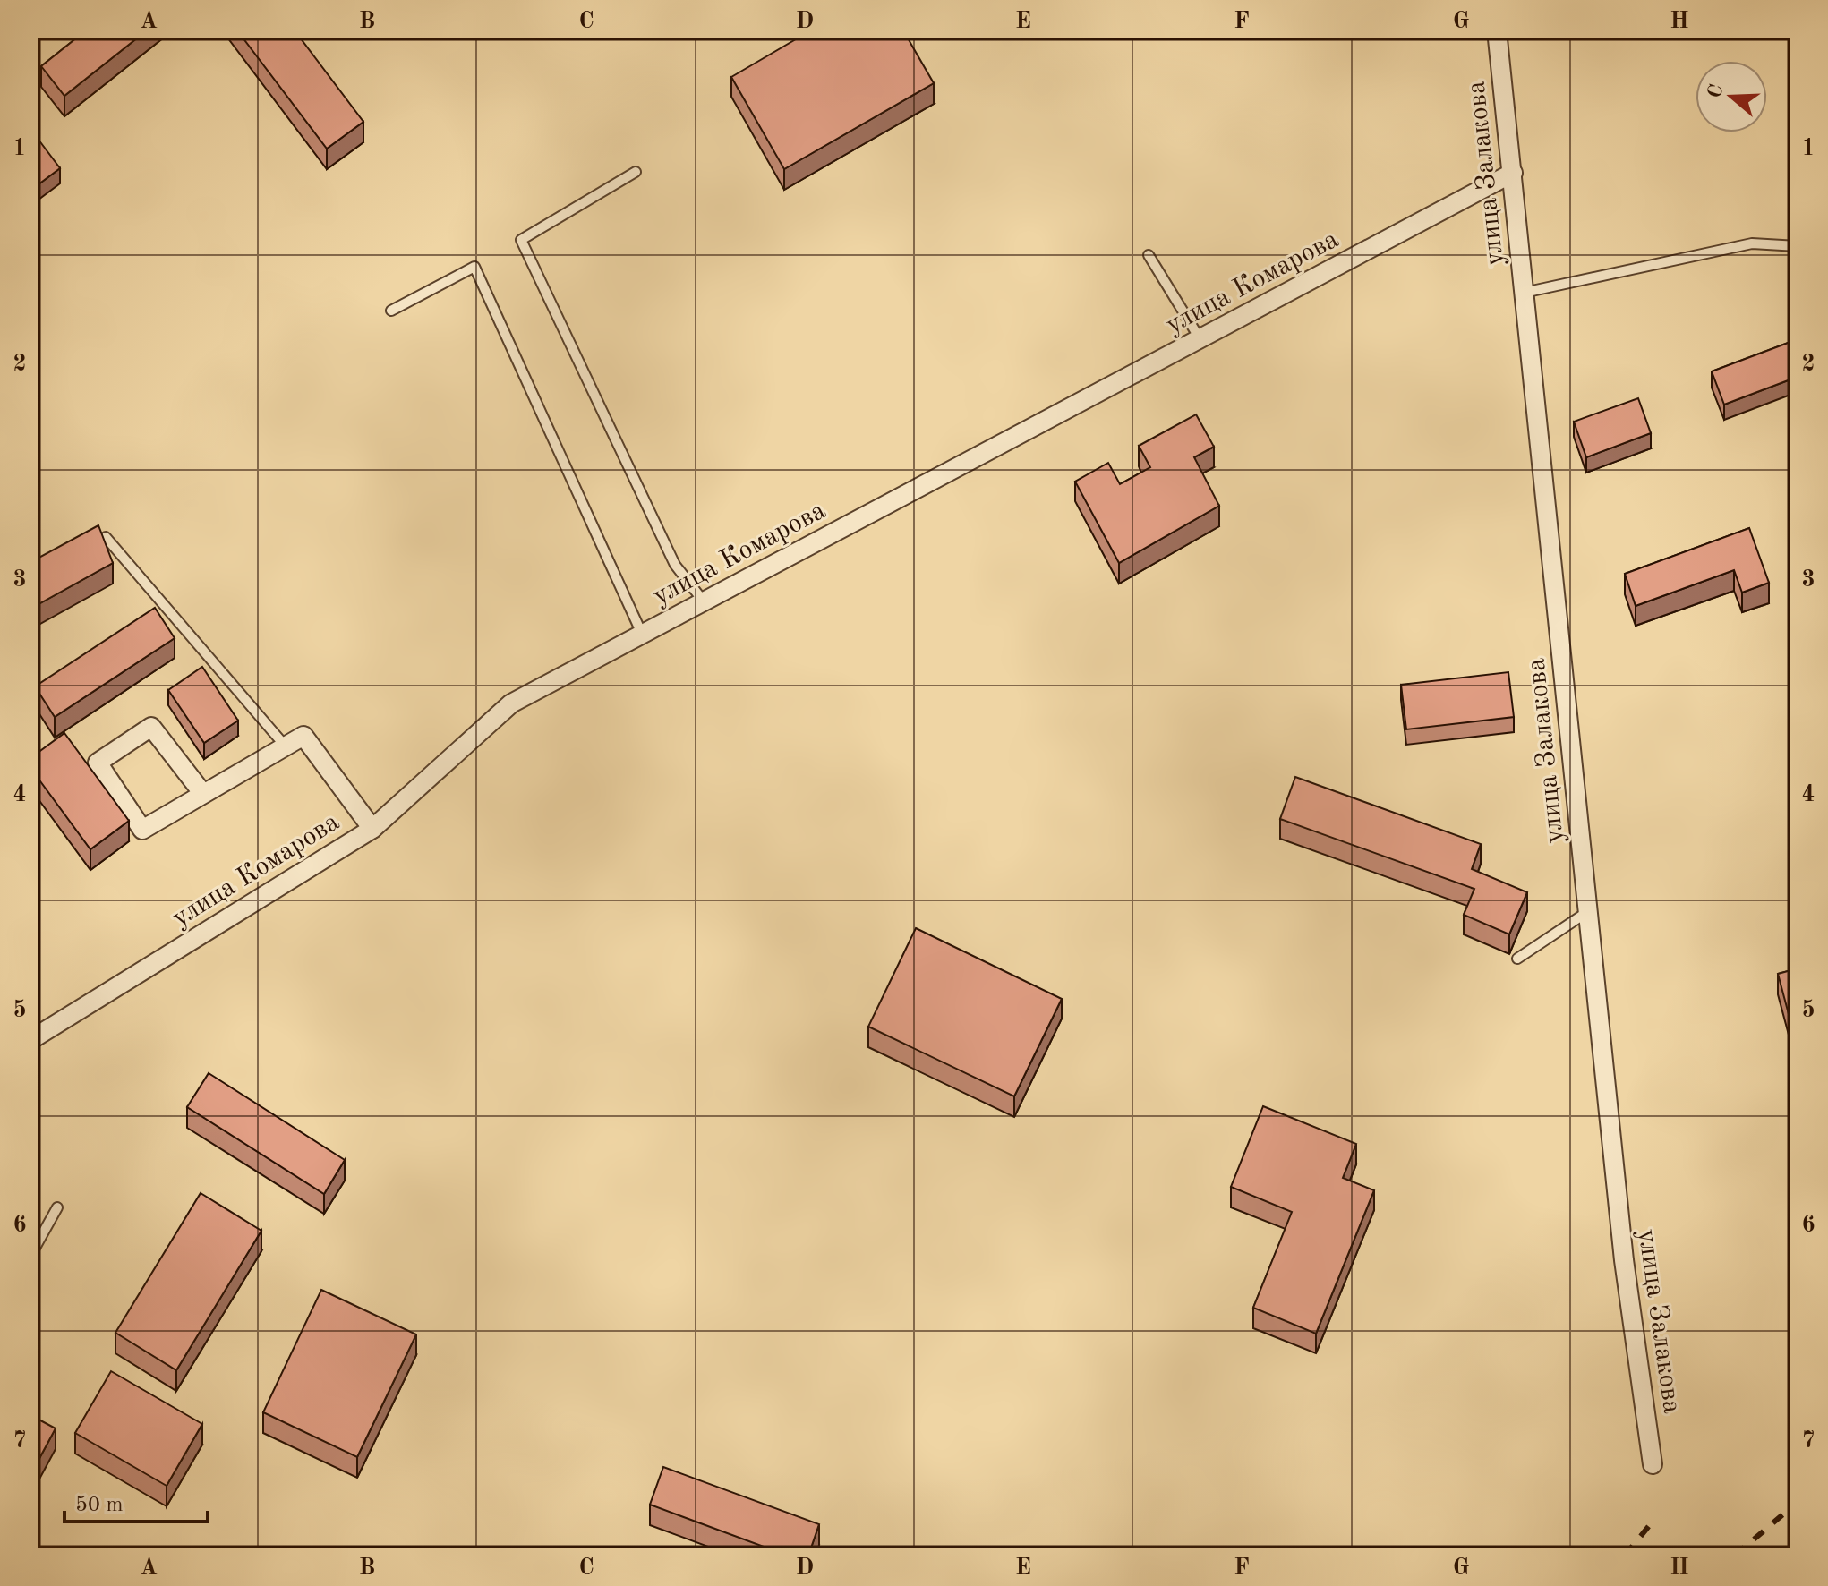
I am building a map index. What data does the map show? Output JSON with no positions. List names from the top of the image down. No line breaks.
{"streets":{"street":["улица Залакова","улица Комарова"]},"crossings":[["улица Залакова","улица Комарова"]],"scale_bar":"50 m","north":"left","grid":{"columns":["A","B","C","D","E","F","G","H"],"rows":["1","2","3","4","5","6","7"]}}
